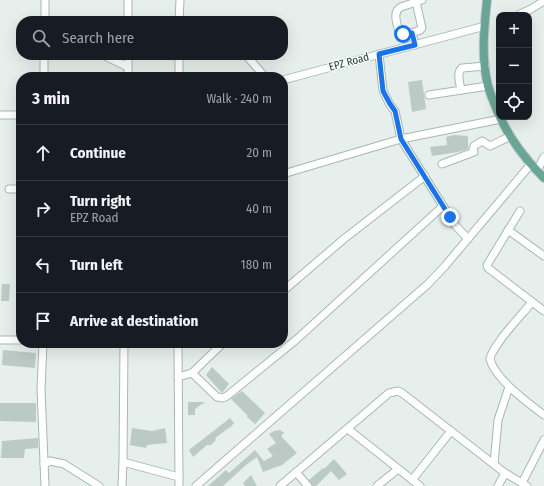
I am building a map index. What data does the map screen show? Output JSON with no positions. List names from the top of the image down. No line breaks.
{"streets":{"street":["EPZ Road"]},"page":{"map_buttons":["+","−"],"search":"Search here","heading":["3 min","Walk · 240 m"],"list":[["Continue","20 m"],["Turn right","EPZ Road","40 m"],["Turn left","180 m"],"Arrive at destination"]}}
